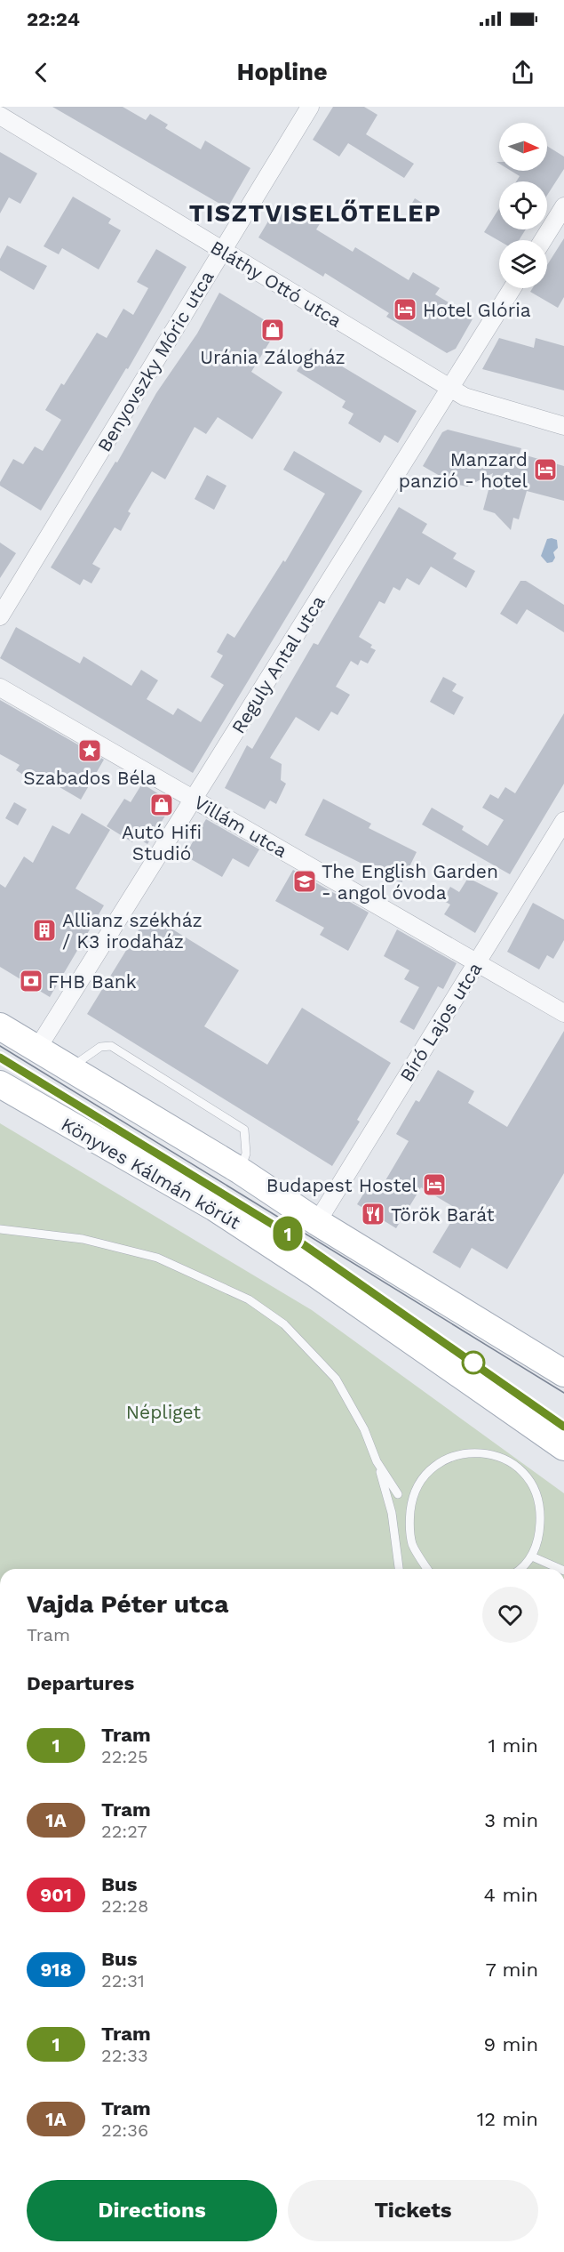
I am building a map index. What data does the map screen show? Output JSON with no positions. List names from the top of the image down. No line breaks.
{"streets":{"main road":["Könyves Kálmán körút"],"street":["Bláthy Ottó utca","Benyovszky Móric utca","Reguly Antal utca","Villám utca","Bíró Lajos utca"]},"crossings":[["Bláthy Ottó utca","Benyovszky Móric utca"],["Bláthy Ottó utca","Reguly Antal utca"],["Reguly Antal utca","Villám utca"],["Villám utca","Bíró Lajos utca"]],"districts":["TISZTVISELŐTELEP"],"parks":["Népliget"],"places":{"hotel":["Hotel Glória","Manzard panzió - hotel","Budapest Hostel"],"shop":["Uránia Zálogház","Autó Hifi Studió"],"place":["Szabados Béla"],"school or university":["The English Garden - angol óvoda"],"building":["Allianz székház / K3 irodaház"],"bank":["FHB Bank"],"restaurant":["Török Barát"]},"lines":["tram line 1"],"north":"right","page":{"status":"22:24","header":"Hopline","on_map":"1","heading":[["Vajda Péter utca","Tram"],"Departures"],"list":[{"mark":"1","name":"Tram","note":"22:25","value":"1 min"},{"mark":"1A","name":"Tram","note":"22:27","value":"3 min"},{"mark":"901","name":"Bus","note":"22:28","value":"4 min"},{"mark":"918","name":"Bus","note":"22:31","value":"7 min"},{"mark":"1","name":"Tram","note":"22:33","value":"9 min"},{"mark":"1A","name":"Tram","note":"22:36","value":"12 min"}],"buttons":["Directions","Tickets"]}}
